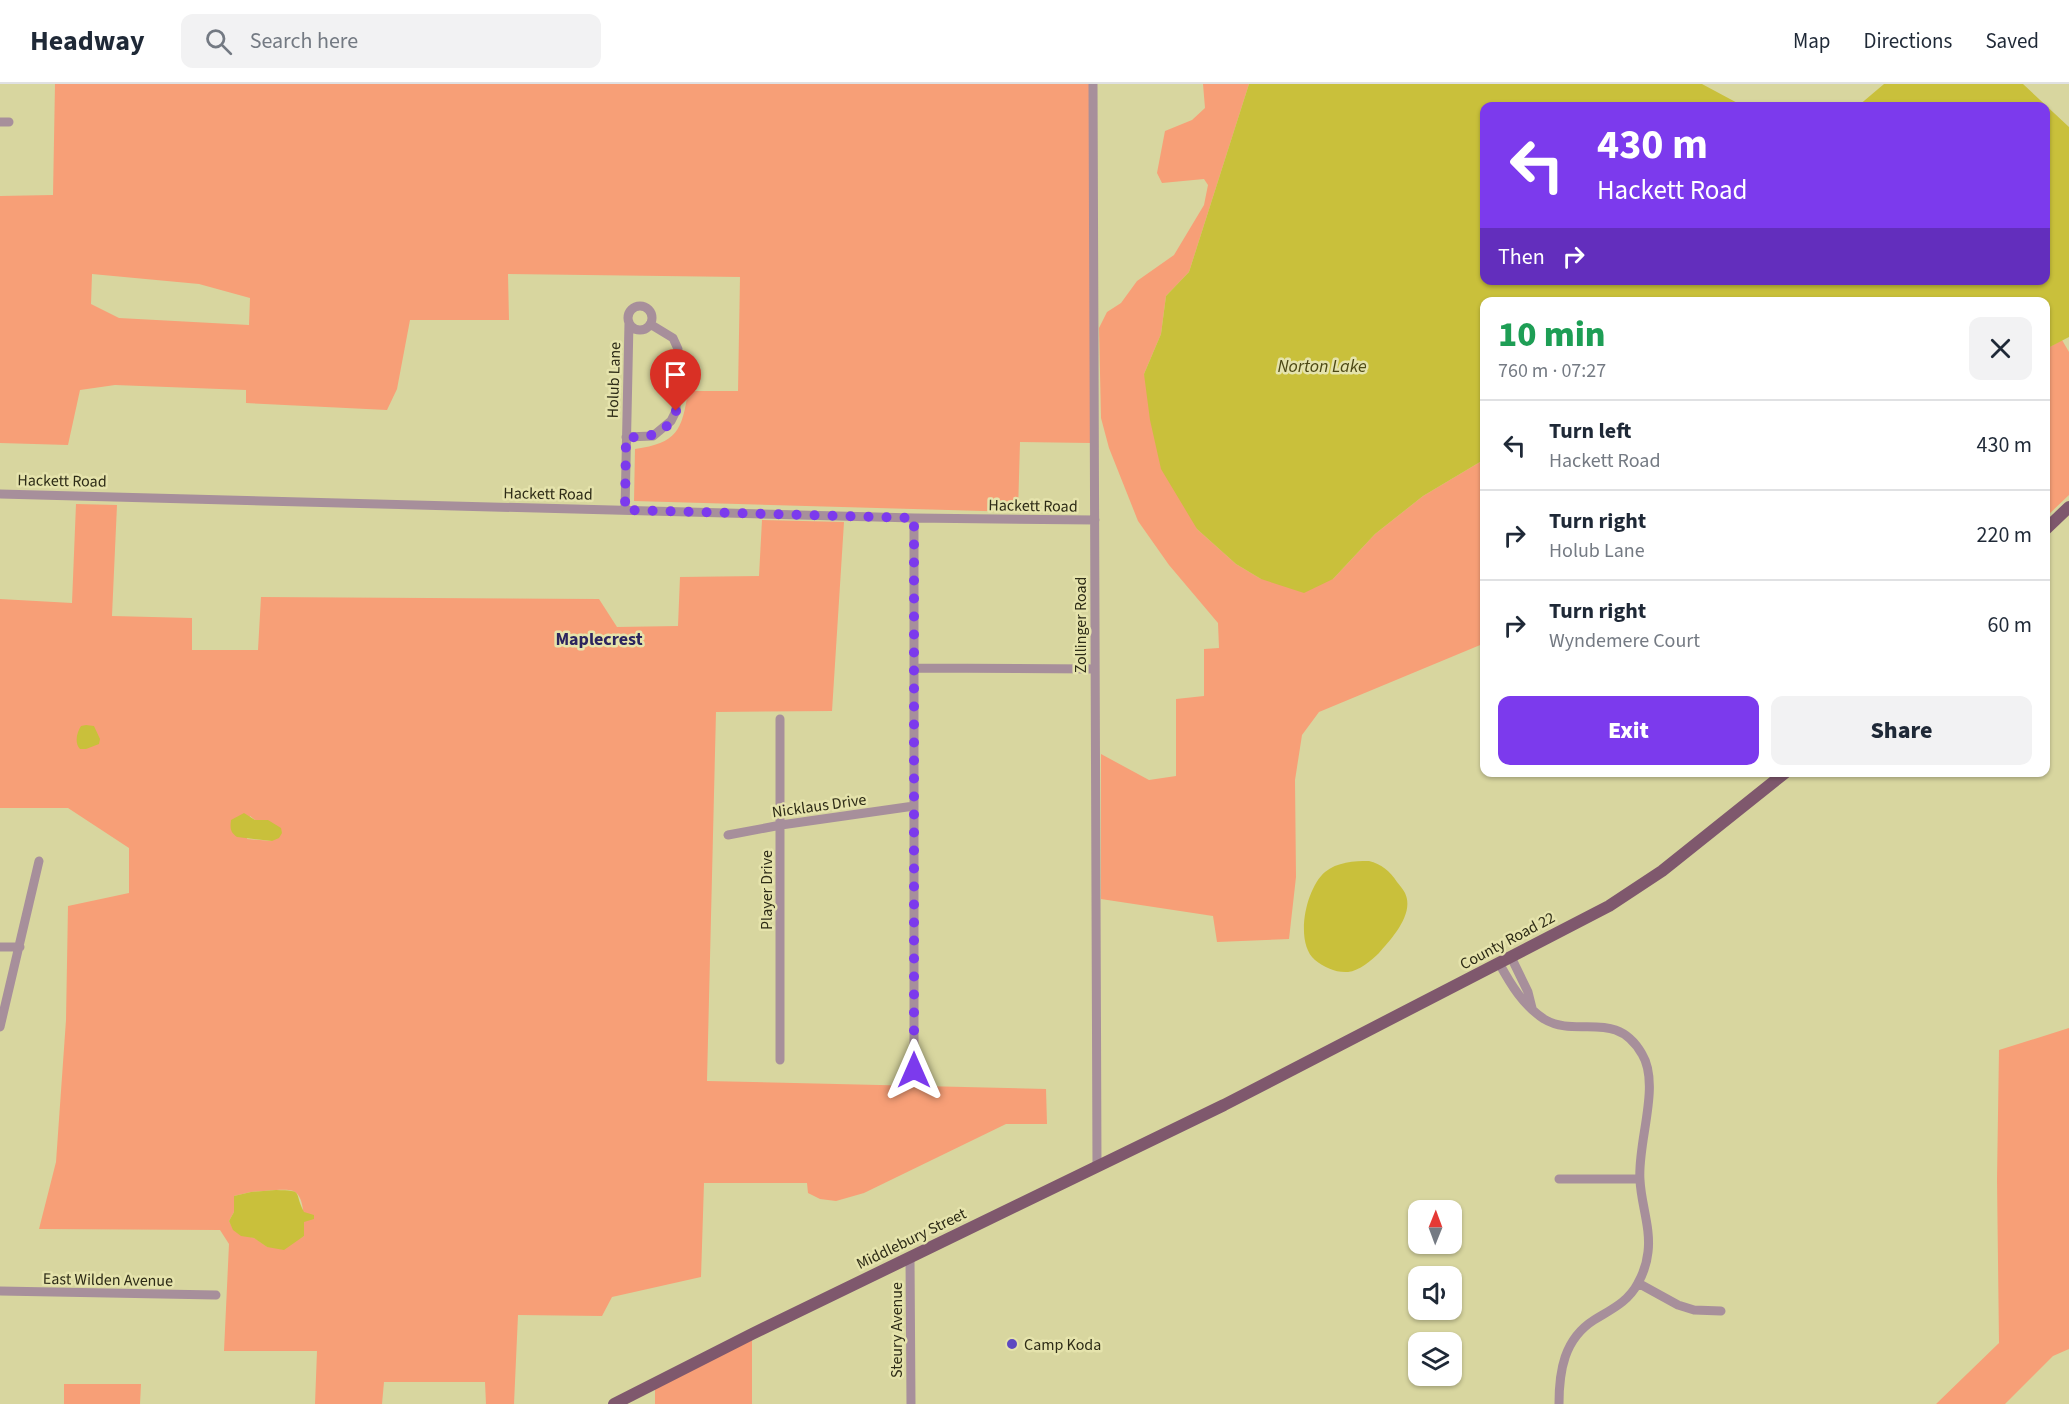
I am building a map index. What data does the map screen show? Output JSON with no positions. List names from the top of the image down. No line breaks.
{"streets":{"main road":["County Road 22","Middlebury Street"],"street":["Holub Lane","Hackett Road","Zollinger Road","Nicklaus Drive","Player Drive","East Wilden Avenue","Steury Avenue"]},"crossings":[["Holub Lane","Hackett Road"],["Hackett Road","Zollinger Road"],["Zollinger Road","Middlebury Street"],["Nicklaus Drive","Player Drive"],["County Road 22","Middlebury Street"],["Middlebury Street","Steury Avenue"]],"districts":["Maplecrest"],"water":["Norton Lake"],"places":["Camp Koda"],"north":"top","page":{"header":"Headway","search":"Search here","nav":["Map","Directions","Saved"],"turn":["430 m","Hackett Road"],"then":"Then","heading":["10 min","760 m · 07:27"],"list":[{"name":"Turn left","note":"Hackett Road","value":"430 m"},{"name":"Turn right","note":"Holub Lane","value":"220 m"},{"name":"Turn right","note":"Wyndemere Court","value":"60 m"}],"buttons":["Exit","Share"]}}
